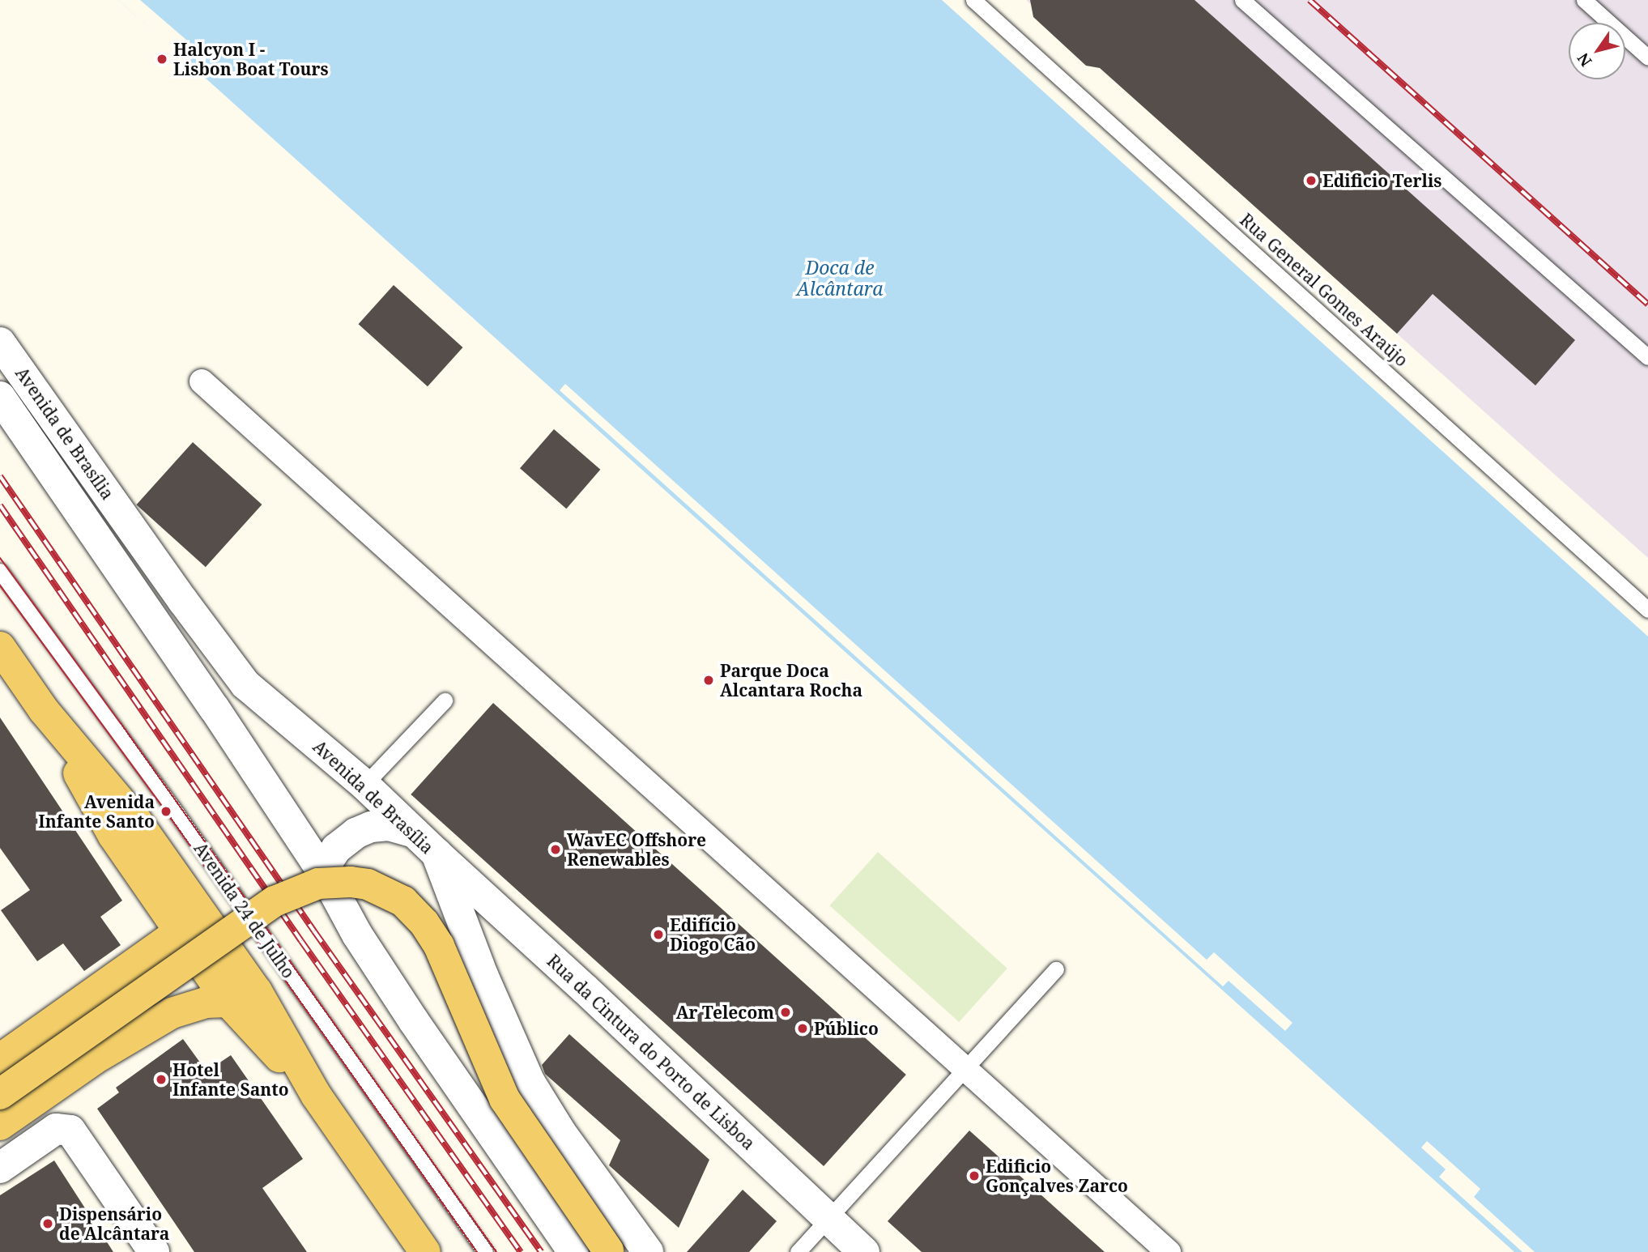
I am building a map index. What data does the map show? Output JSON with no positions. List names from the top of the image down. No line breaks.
{"streets":{"street":["Avenida de Brasília","Rua da Cintura do Porto de Lisboa"],"lane":["Rua General Gomes Araújo","Avenida 24 de Julho"]},"crossings":[["Avenida de Brasília","Rua da Cintura do Porto de Lisboa"]],"water":["Doca de Alcântara"],"places":["Halcyon I - Lisbon Boat Tours","Edificio Terlis","Parque Doca Alcantara Rocha","Avenida Infante Santo","WavEC Offshore Renewables","Edifício Diogo Cão","Ar Telecom","Público","Hotel Infante Santo","Edificio Gonçalves Zarco","Dispensário de Alcântara"],"north":"bottom left"}
